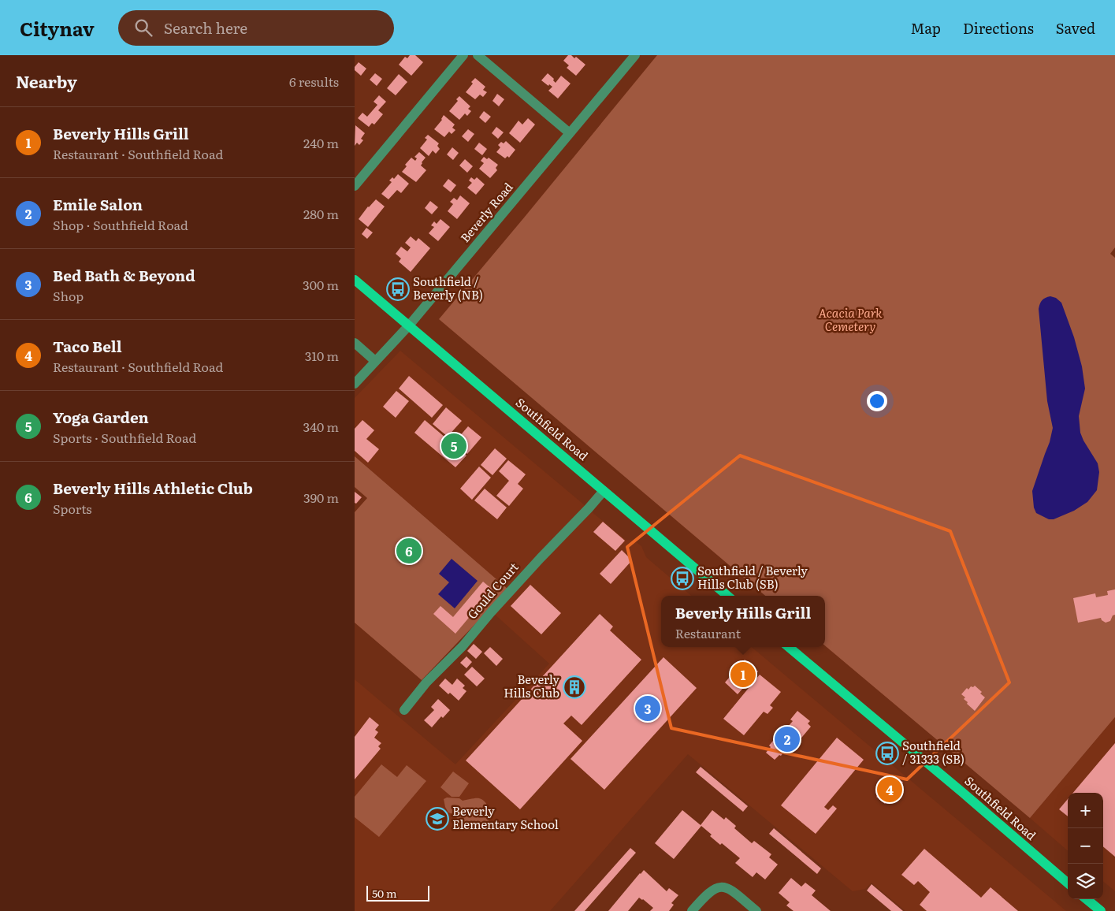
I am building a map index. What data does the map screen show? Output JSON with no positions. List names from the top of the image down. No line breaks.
{"streets":{"main road":["Southfield Road"],"street":["Beverly Road","Gould Court"]},"crossings":[["Beverly Road","Southfield Road"],["Southfield Road","Gould Court"]],"parks":["Acacia Park Cemetery"],"places":{"bus stop":["Southfield / Beverly (NB)","Southfield / Beverly Hills Club (SB)","Southfield / 31333 (SB)"],"building":["Beverly Hills Club"],"school or university":["Beverly Elementary School"]},"scale_bar":"50 m","page":{"header":"Citynav","search":"Search here","nav":["Map","Directions","Saved"],"heading":["Nearby","6 results"],"list":[{"mark":"1","name":"Beverly Hills Grill","note":"Restaurant · Southfield Road","value":"240 m"},{"mark":"2","name":"Emile Salon","note":"Shop · Southfield Road","value":"280 m"},{"mark":"3","name":"Bed Bath & Beyond","note":"Shop","value":"300 m"},{"mark":"4","name":"Taco Bell","note":"Restaurant · Southfield Road","value":"310 m"},{"mark":"5","name":"Yoga Garden","note":"Sports · Southfield Road","value":"340 m"},{"mark":"6","name":"Beverly Hills Athletic Club","note":"Sports","value":"390 m"}],"pins":["5","6","1","3","2","4"],"popup":["Beverly Hills Grill","Restaurant"],"map_buttons":["+","−"],"scale":"50 m"}}
